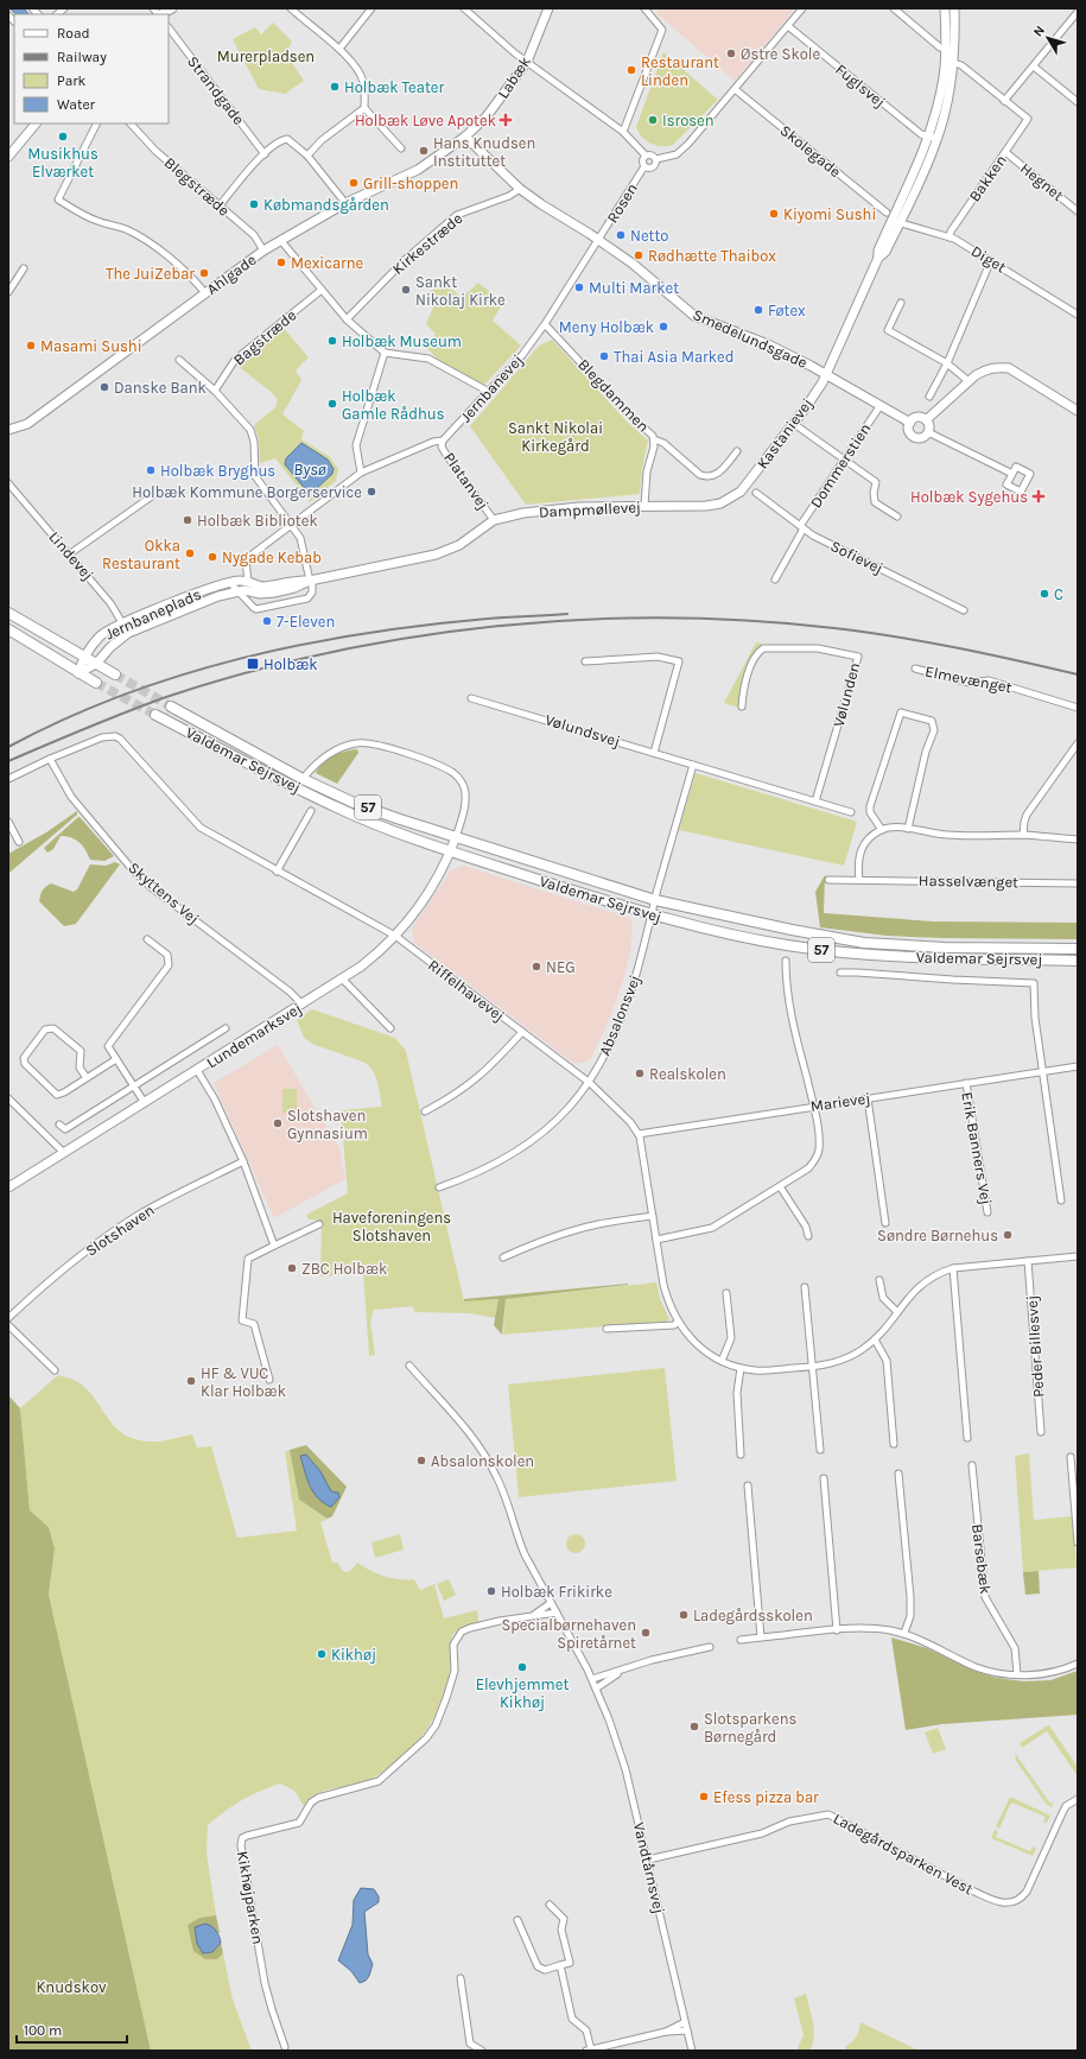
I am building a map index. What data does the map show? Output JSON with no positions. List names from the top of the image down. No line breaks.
{"streets":{"main road":["Valdemar Sejrsvej","57"],"street":["Labæk","Fuglsvej","Strandgade","Skolegade","Bakken","Hegnet","Blegstræde","Rosen","Kirkestræde","Diget","Ahlgade","Bagstræde","Smedelundsgade","Jernbanevej","Blegdammen","Kastanievej","Dommerstien","Platanvej","Dampmøllevej","Lindevej","Sofievej","Jernbaneplads","Elmevænget","Vølunden","Vølundsvej","Hasselvænget","Skyttens Vej","Riffelhavevej","Absalonsvej","Lundemarksvej","Marievej","Erik Banners Vej","Slotshaven","Peder Billesvej","Barsebæk","Ladegårdsparken Vest","Vandtårnsvej","Kikhøjparken"]},"crossings":[["Labæk","Ahlgade"],["Labæk","Smedelundsgade"],["Fuglsvej","Kastanievej"],["Skolegade","Diget"],["Skolegade","Kastanievej"],["Bakken","Hegnet"],["Bakken","Diget"],["Blegstræde","Ahlgade"],["Rosen","Smedelundsgade"],["Rosen","Jernbanevej"],["Kirkestræde","Smedelundsgade"],["Diget","Kastanievej"],["Ahlgade","Smedelundsgade"],["Smedelundsgade","Jernbanevej"],["Smedelundsgade","Kastanievej"],["Smedelundsgade","Dommerstien"],["Jernbanevej","Blegdammen"],["Jernbanevej","Platanvej"],["Jernbanevej","Jernbaneplads"],["Blegdammen","Dampmøllevej"],["Kastanievej","Dampmøllevej"],["Dommerstien","Sofievej"],["Platanvej","Dampmøllevej"],["Dampmøllevej","Jernbaneplads"],["Lindevej","Jernbaneplads"],["Vølundsvej","Absalonsvej"],["Valdemar Sejrsvej","Absalonsvej"],["Valdemar Sejrsvej","Lundemarksvej"],["Skyttens Vej","Riffelhavevej"],["Skyttens Vej","Lundemarksvej"],["Riffelhavevej","Absalonsvej"],["Riffelhavevej","Lundemarksvej"],["Riffelhavevej","Marievej"],["Marievej","Erik Banners Vej"],["Ladegårdsparken Vest","Vandtårnsvej"],["Vandtårnsvej","Kikhøjparken"]],"water":["Bysø"],"parks":["Murerpladsen","Sankt Nikolai Kirkegård","Haveforeningens Slotshaven","Knudskov"],"places":{"other":["Østre Skole","Restaurant Linden","Holbæk Teater","Isrosen","Musikhus Elværket","Hans Knudsen Instituttet","Grill-shoppen","Købmandsgården","Kiyomi Sushi","Netto","Rødhætte Thaibox","Mexicarne","The JuiZebar","Multi Market","Sankt Nikolaj Kirke","Føtex","Meny Holbæk","Holbæk Museum","Masami Sushi","Thai Asia Marked","Danske Bank","Holbæk Gamle Rådhus","Holbæk Bryghus","Holbæk Kommune Borgerservice","Holbæk Bibliotek","Okka Restaurant","Nygade Kebab","C","7-Eleven","NEG","Realskolen","Slotshaven Gynnasium","Søndre Børnehus","ZBC Holbæk","HF & VUC Klar Holbæk","Absalonskolen","Holbæk Frikirke","Ladegårdsskolen","Specialbørnehaven Spiretårnet","Kikhøj","Elevhjemmet Kikhøj","Slotsparkens Børnegård","Efess pizza bar"],"health":["Holbæk Løve Apotek","Holbæk Sygehus"],"transit":["Holbæk"]},"legend":["Road","Railway","Park","Water"],"scale_bar":"100 m","north":"top left"}
